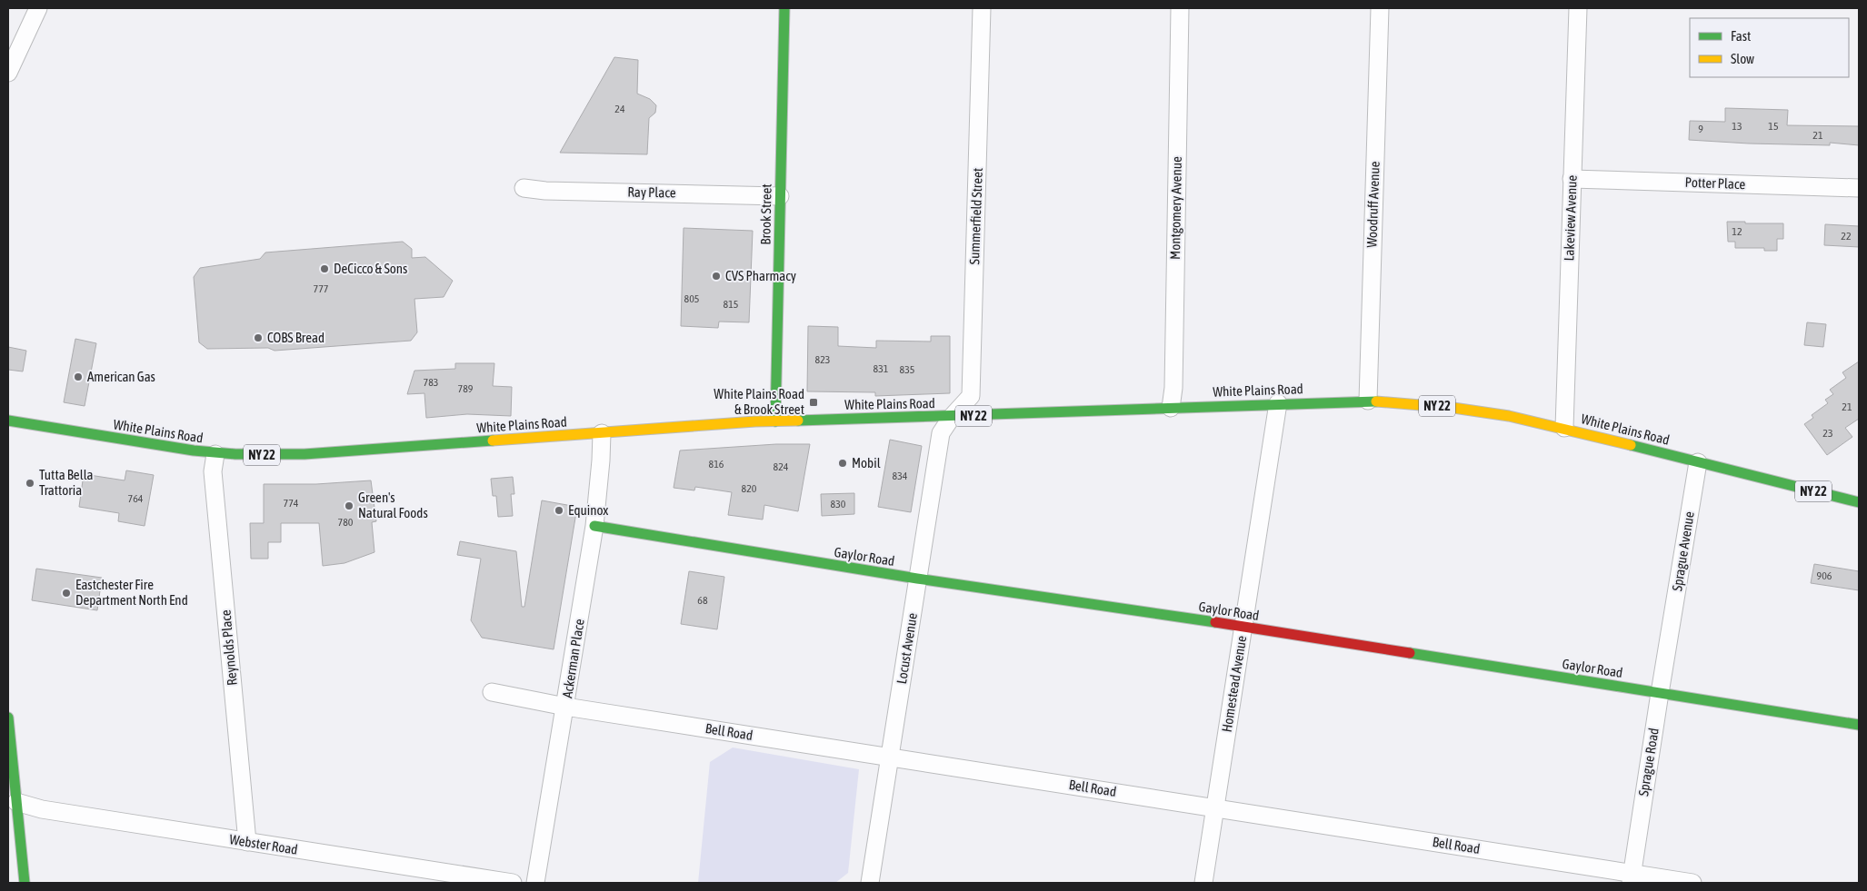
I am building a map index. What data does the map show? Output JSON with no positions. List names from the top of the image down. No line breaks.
{"streets":{"main road":["Brook Street","White Plains Road","NY 22","Gaylor Road"],"street":["Potter Place","Ray Place","Woodruff Avenue","Montgomery Avenue","Summerfield Street","Lakeview Avenue","Sprague Avenue","Reynolds Place","Locust Avenue","Ackerman Place","Homestead Avenue","Bell Road","Sprague Road","Webster Road"]},"crossings":[["Potter Place","Lakeview Avenue"],["Ray Place","Brook Street"],["Woodruff Avenue","White Plains Road"],["Montgomery Avenue","White Plains Road"],["Brook Street","White Plains Road"],["Summerfield Street","White Plains Road"],["Summerfield Street","Locust Avenue"],["Lakeview Avenue","White Plains Road"],["White Plains Road","Sprague Avenue"],["White Plains Road","Reynolds Place"],["White Plains Road","Locust Avenue"],["White Plains Road","Ackerman Place"],["White Plains Road","Homestead Avenue"],["Sprague Avenue","Sprague Road"],["Gaylor Road","Locust Avenue"],["Gaylor Road","Ackerman Place"],["Gaylor Road","Homestead Avenue"],["Gaylor Road","Sprague Road"],["Reynolds Place","Webster Road"],["Locust Avenue","Bell Road"],["Ackerman Place","Bell Road"],["Homestead Avenue","Bell Road"],["Bell Road","Sprague Road"]],"places":{"other":["DeCicco & Sons","CVS Pharmacy","COBS Bread","American Gas","Mobil","Tutta Bella Trattoria","Green's Natural Foods","Equinox","Eastchester Fire Department North End"],"transit":["White Plains Road & Brook Street"]},"house_numbers":["24","13","15","9","21","12","22","777","805","815","823","831","835","783","789","21","23","816","824","834","820","764","774","830","780","906","68"],"legend":["Fast","Slow"]}
